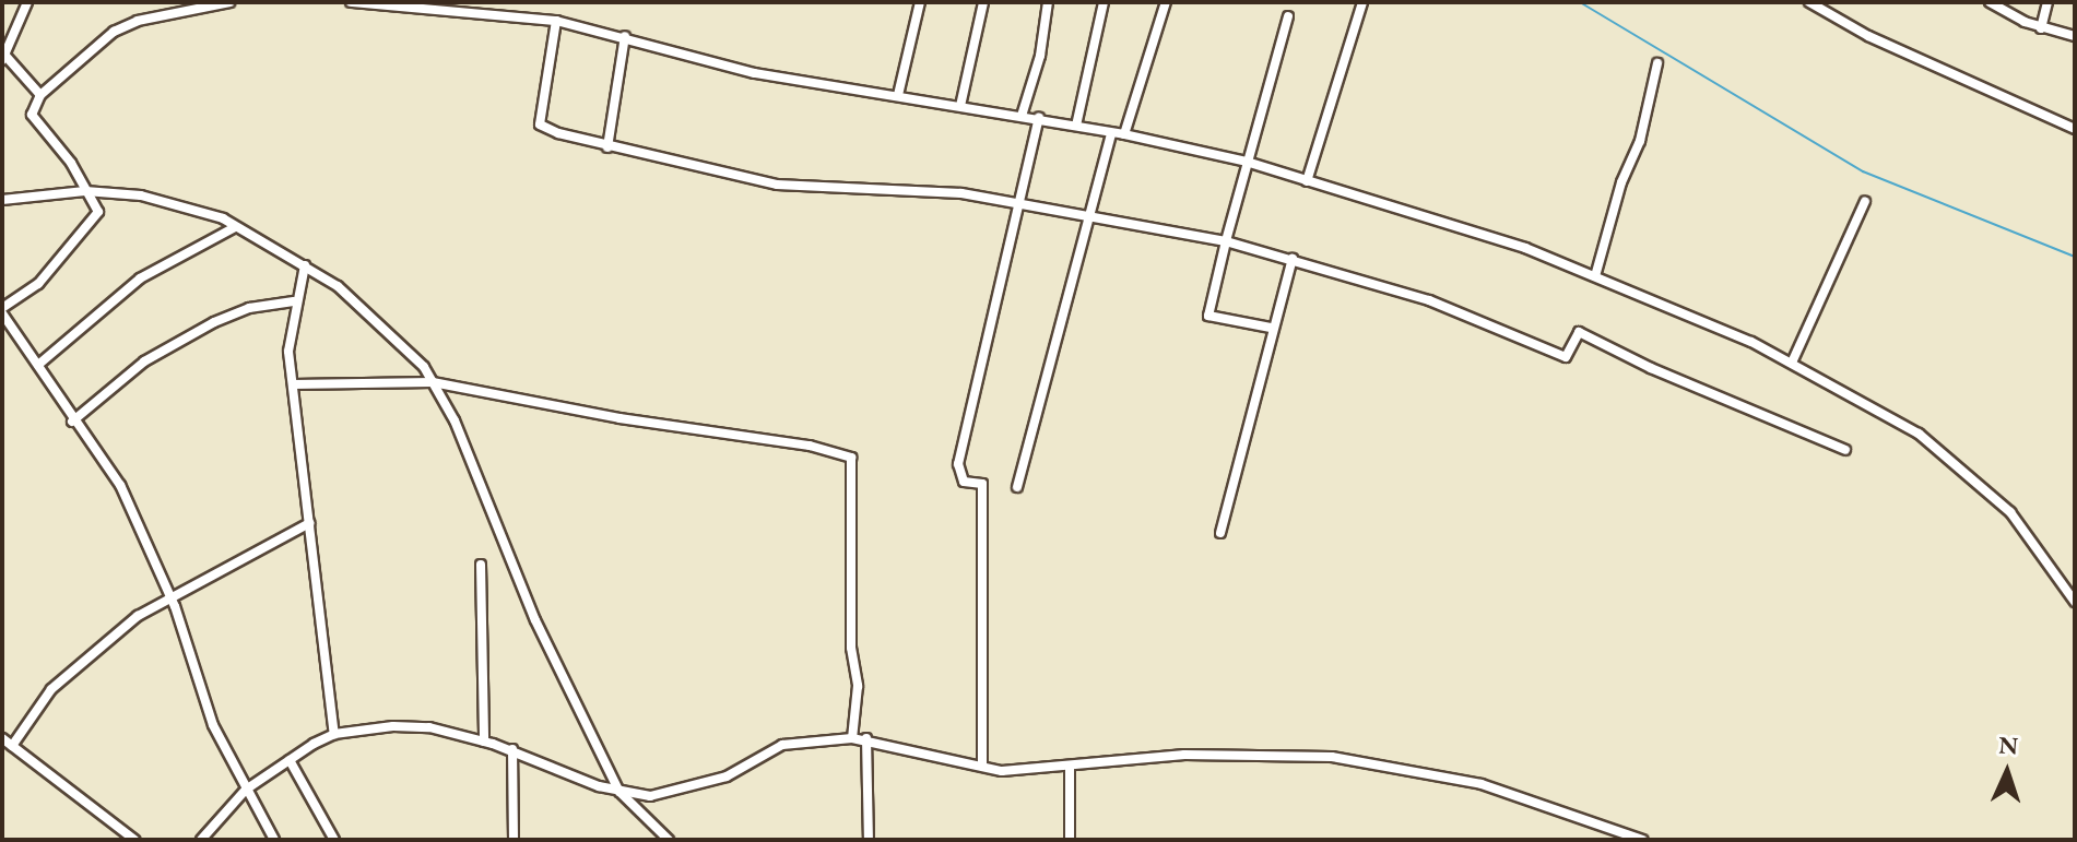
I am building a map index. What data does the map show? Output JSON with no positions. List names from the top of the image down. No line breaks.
{"north":"top"}
